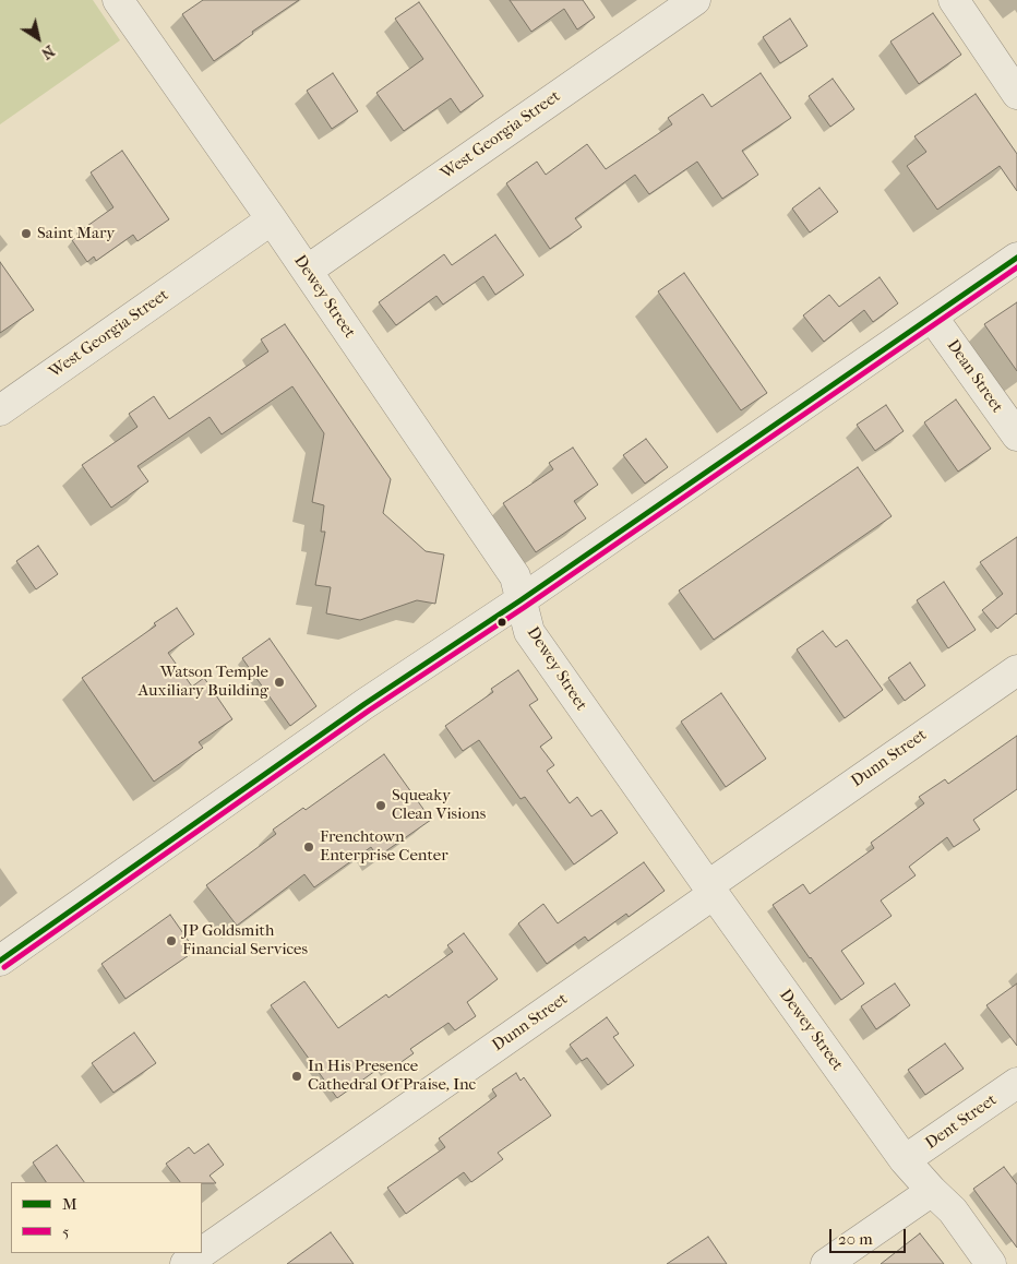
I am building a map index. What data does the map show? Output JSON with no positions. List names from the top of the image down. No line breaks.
{"streets":{"street":["West Georgia Street","Dewey Street","Dean Street","Dunn Street","Dent Street"]},"crossings":[["West Georgia Street","Dewey Street"],["Dewey Street","Dunn Street"],["Dewey Street","Dent Street"]],"places":["Saint Mary","Watson Temple Auxiliary Building","Squeaky Clean Visions","Frenchtown Enterprise Center","JP Goldsmith Financial Services","In His Presence Cathedral Of Praise, Inc"],"lines":["transit line M","transit line 5"],"legend":["M","5"],"scale_bar":"20 m","north":"bottom right"}
